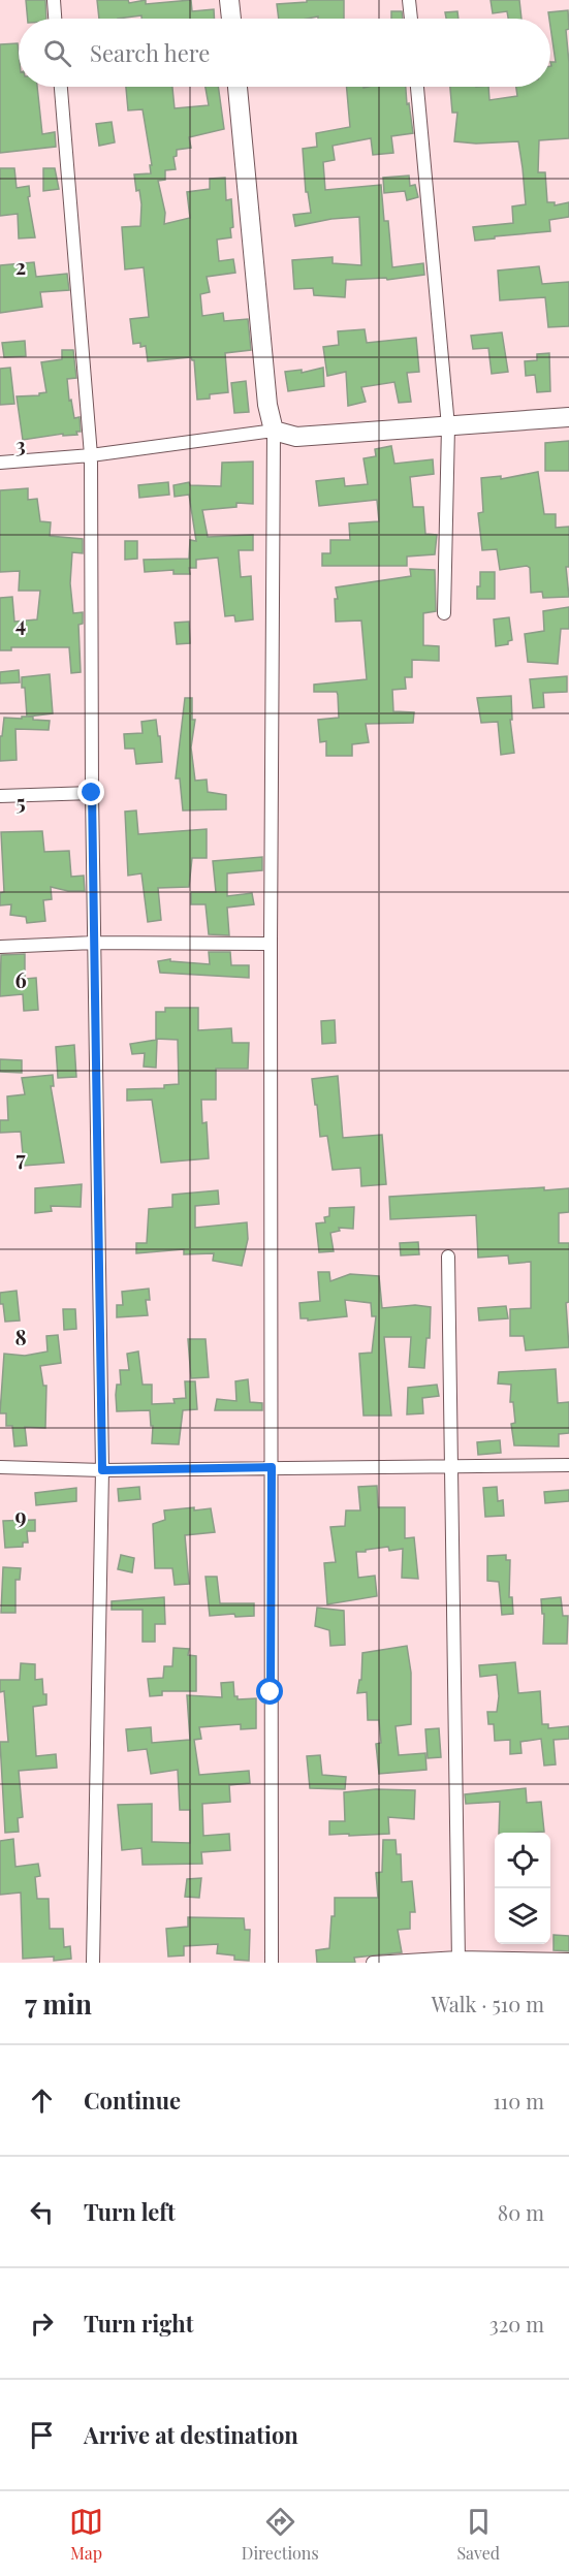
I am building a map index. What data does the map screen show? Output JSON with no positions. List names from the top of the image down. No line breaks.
{"page":{"search":"Search here","heading":["7 min","Walk · 510 m"],"list":[["Continue","110 m"],["Turn left","80 m"],["Turn right","320 m"],"Arrive at destination"],"nav":["Map","Directions","Saved"]},"grid":{"rows":["2","3","4","5","6","7","8","9"]}}
